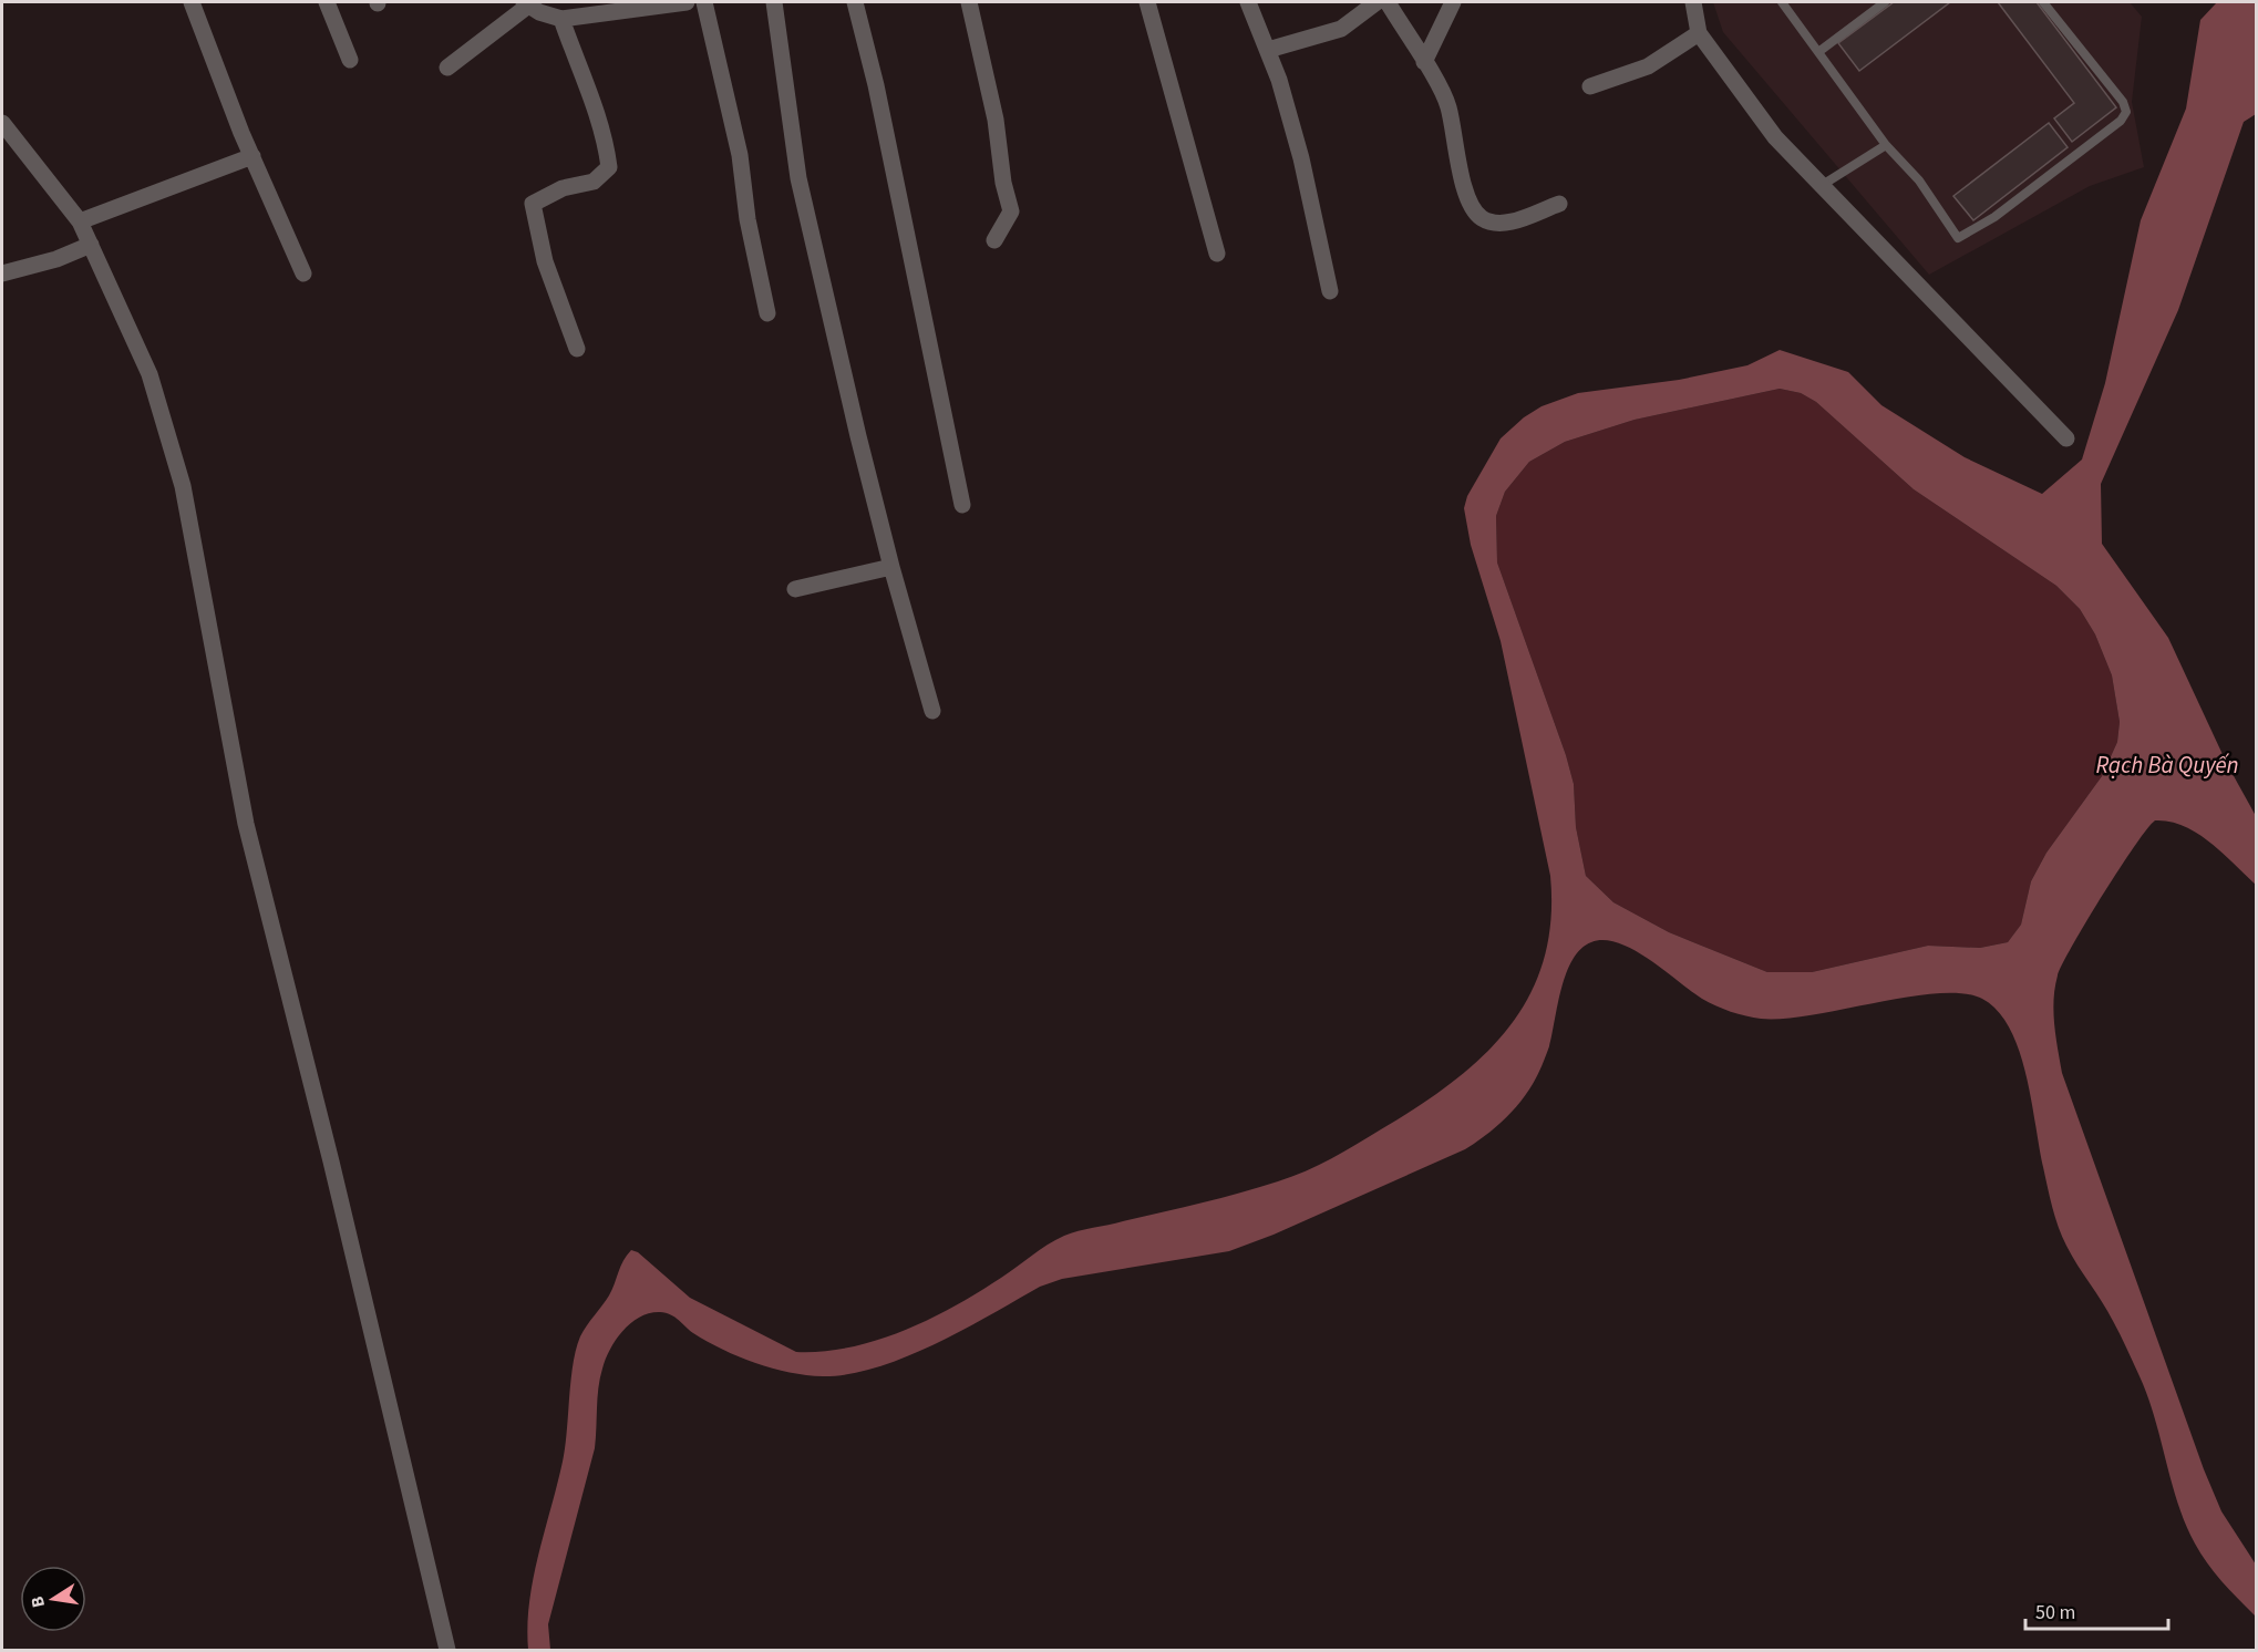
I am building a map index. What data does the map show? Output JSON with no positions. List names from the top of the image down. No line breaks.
{"water":["Rạch Bà Quyến"],"scale_bar":"50 m","north":"left"}
